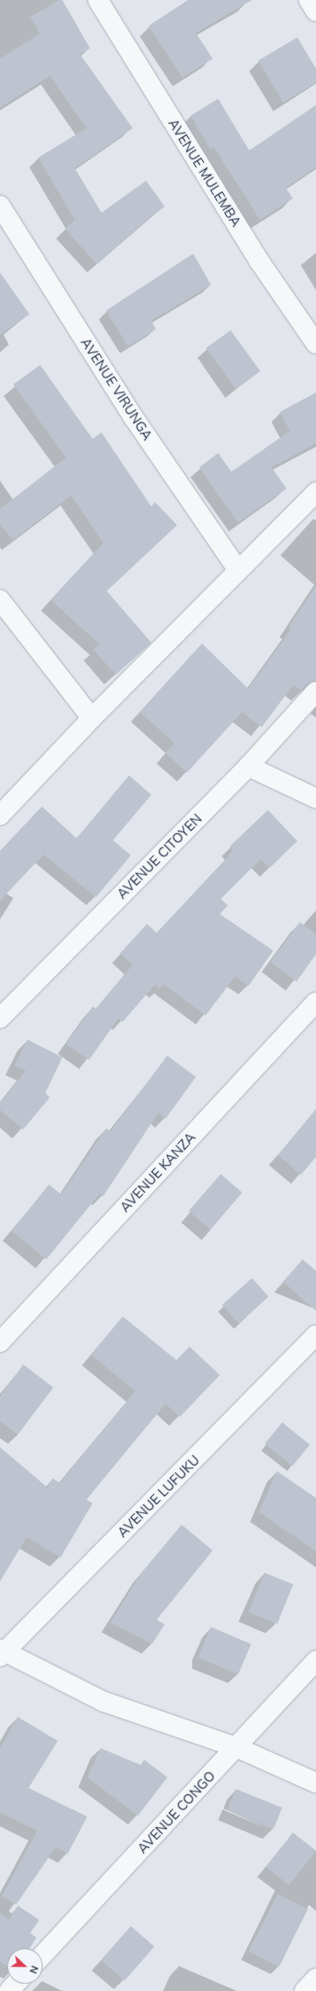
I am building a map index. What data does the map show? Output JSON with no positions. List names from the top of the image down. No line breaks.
{"streets":{"street":["AVENUE MULEMBA","AVENUE VIRUNGA","AVENUE CITOYEN","AVENUE KANZA","AVENUE LUFUKU","AVENUE CONGO"]},"north":"right"}
